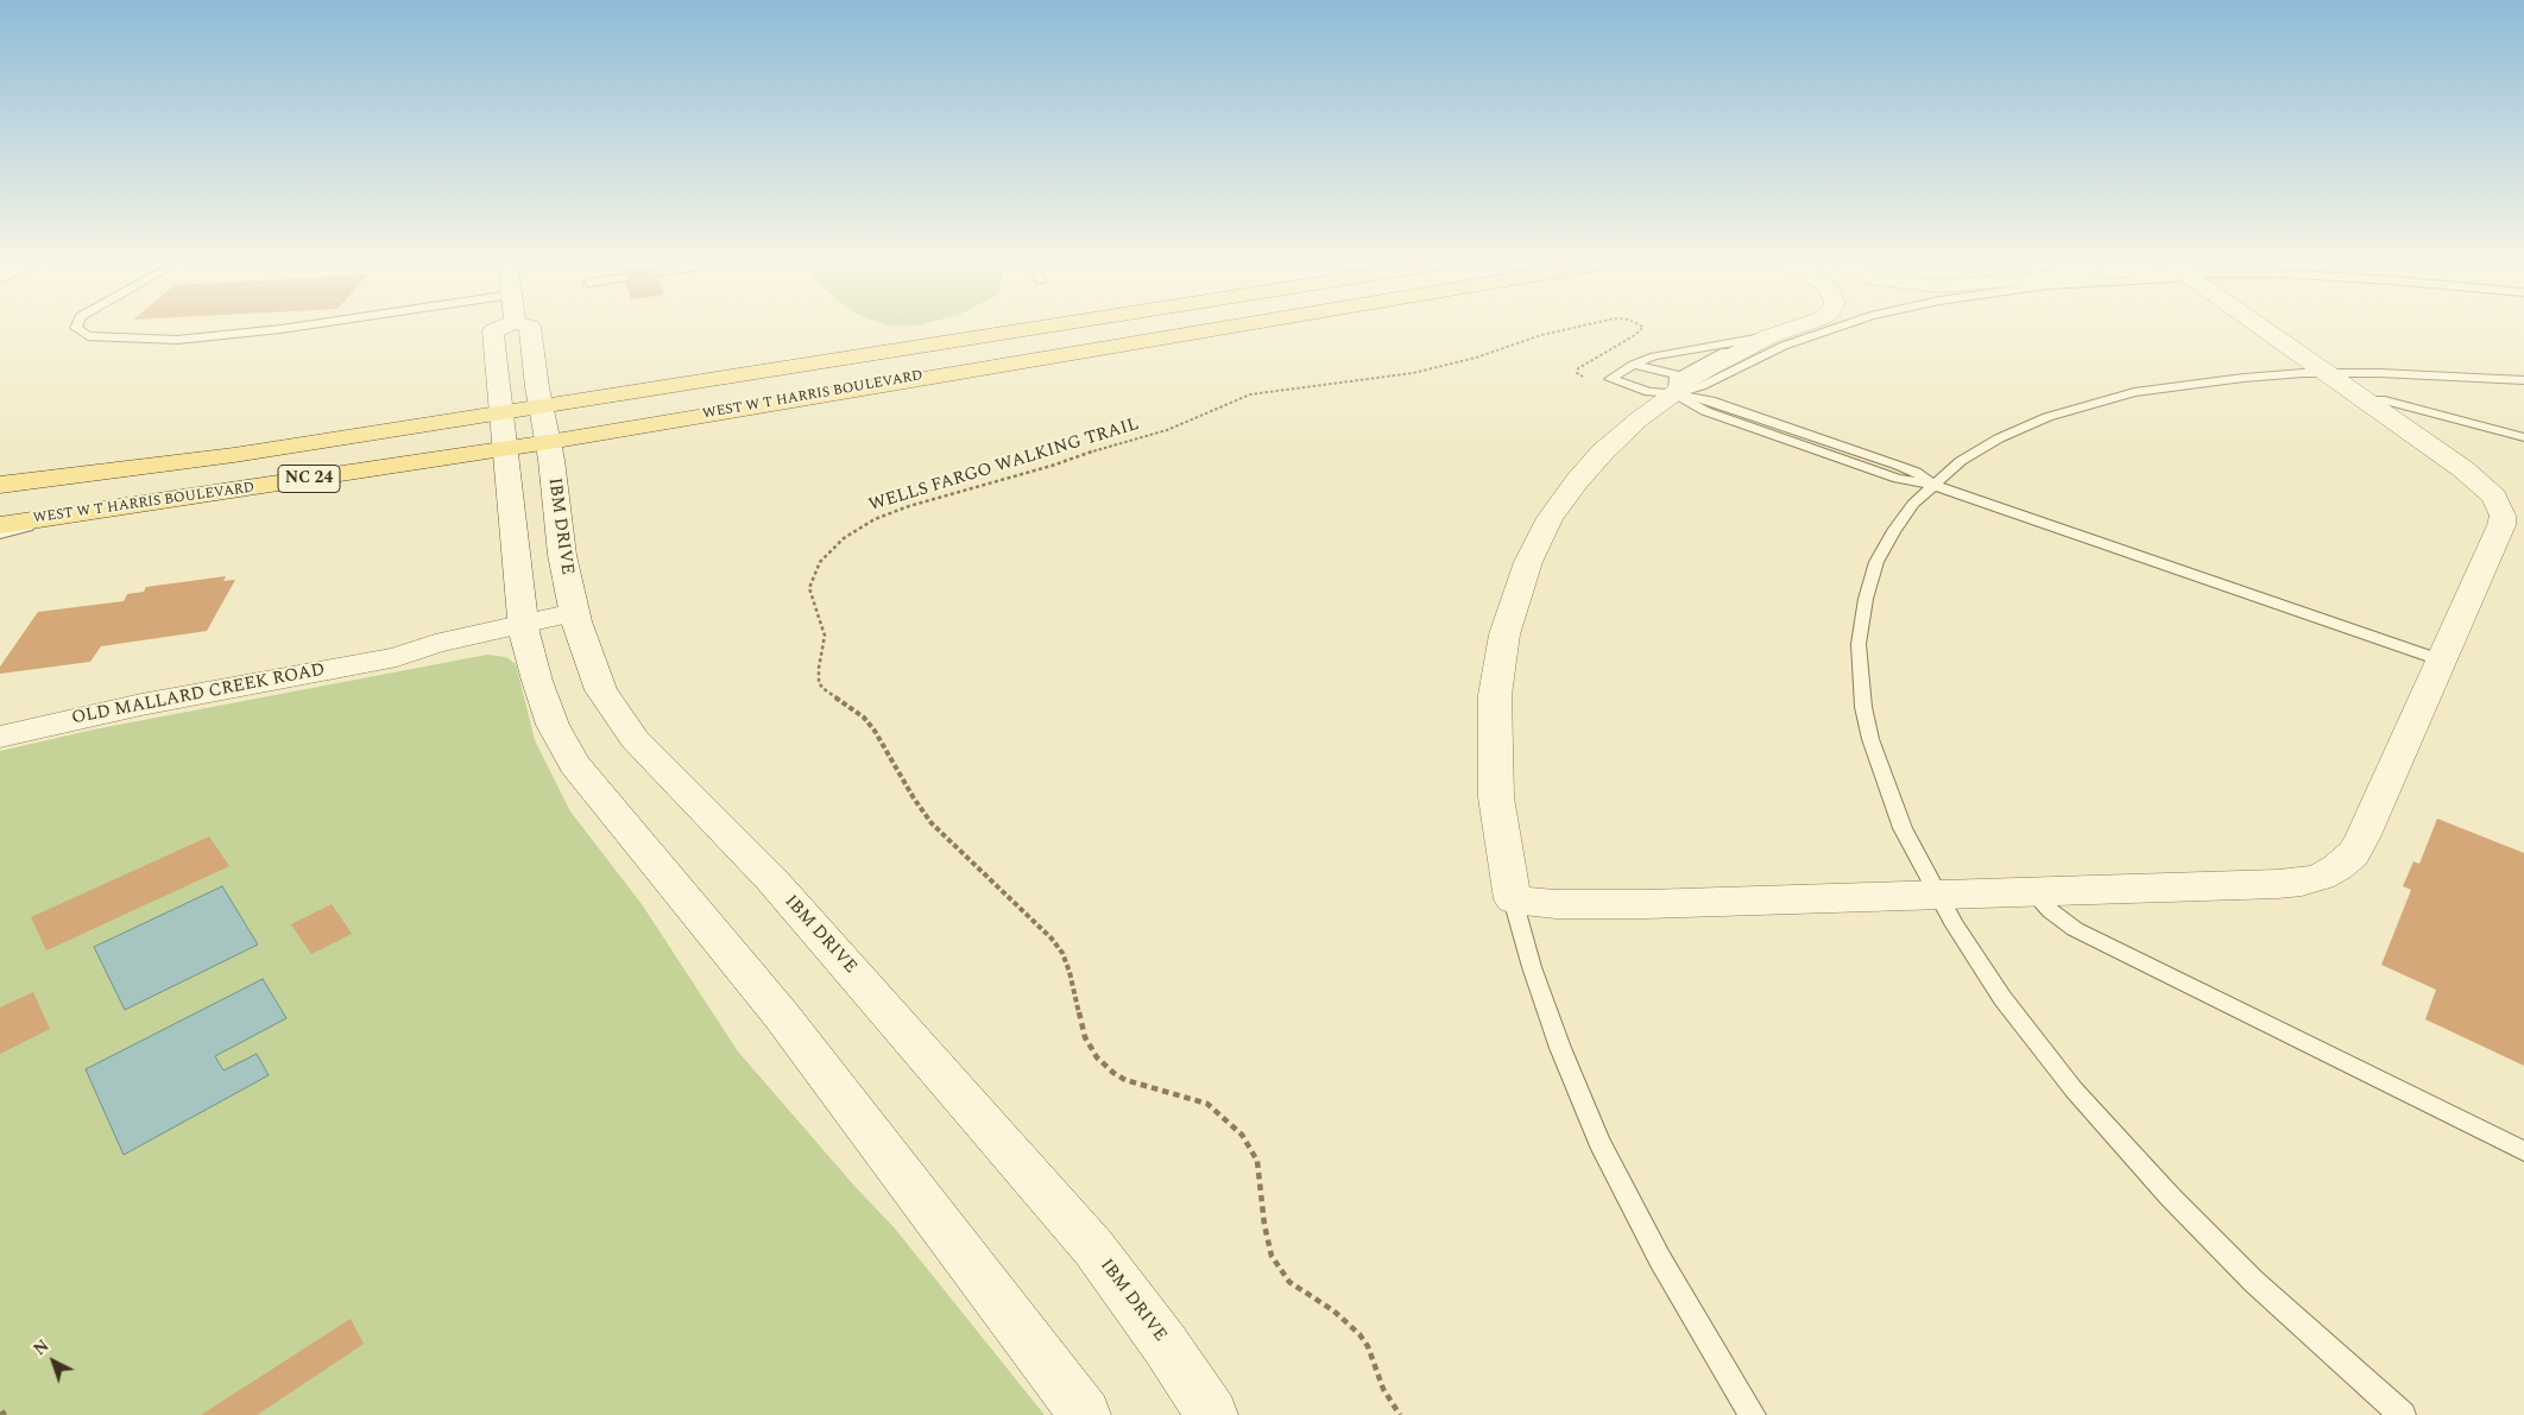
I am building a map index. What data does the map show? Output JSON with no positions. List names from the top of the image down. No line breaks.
{"streets":{"main road":["WEST W T HARRIS BOULEVARD","NC 24"],"street":["IBM DRIVE","OLD MALLARD CREEK ROAD"],"path":["WELLS FARGO WALKING TRAIL"]},"crossings":[["WEST W T HARRIS BOULEVARD","IBM DRIVE"],["IBM DRIVE","OLD MALLARD CREEK ROAD"]],"north":"top left"}
